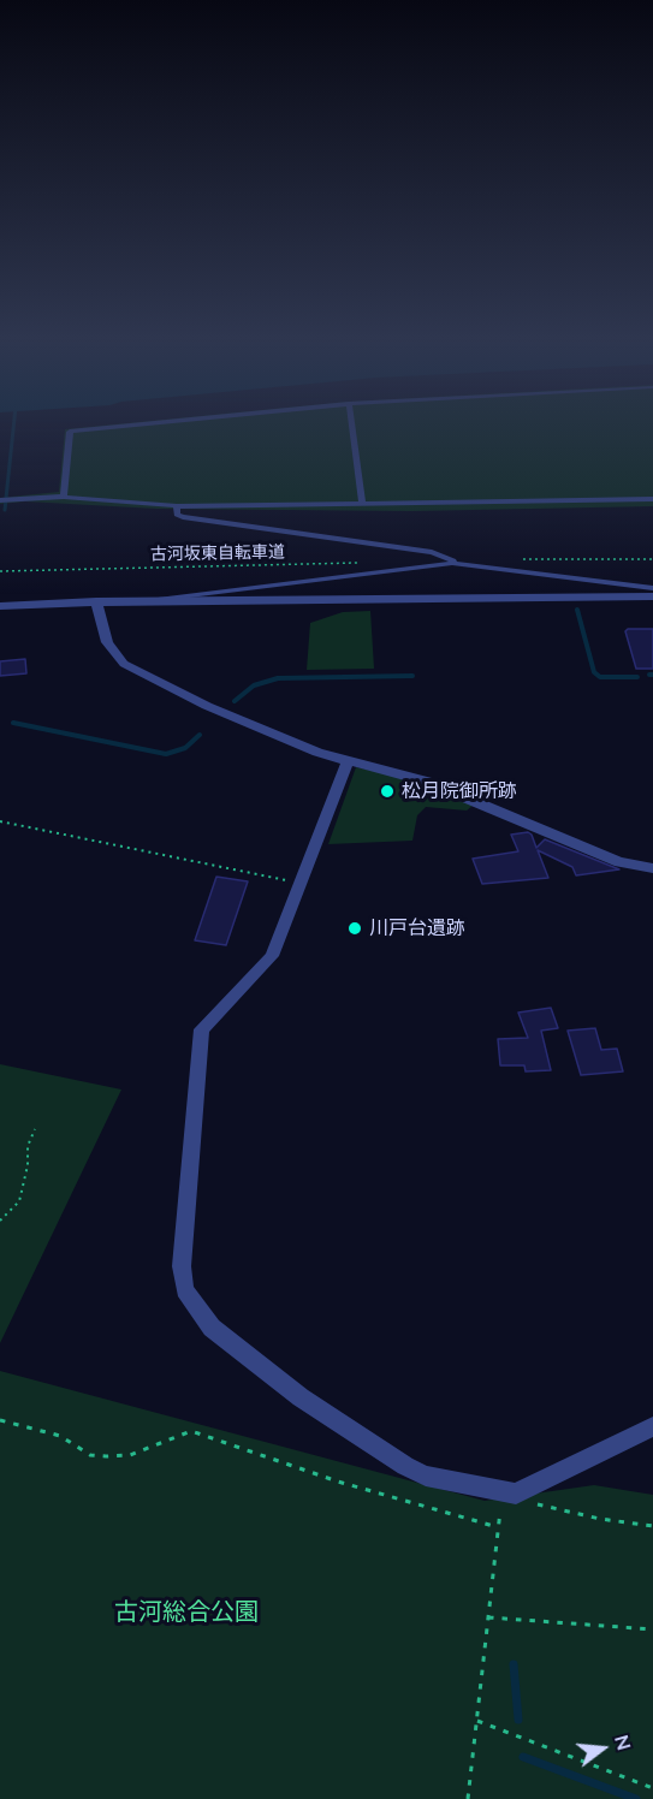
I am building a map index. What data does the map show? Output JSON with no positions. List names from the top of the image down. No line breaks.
{"streets":{"path":["古河坂東自転車道"]},"parks":["古河総合公園"],"places":["松月院御所跡","川戸台遺跡"],"north":"right"}
